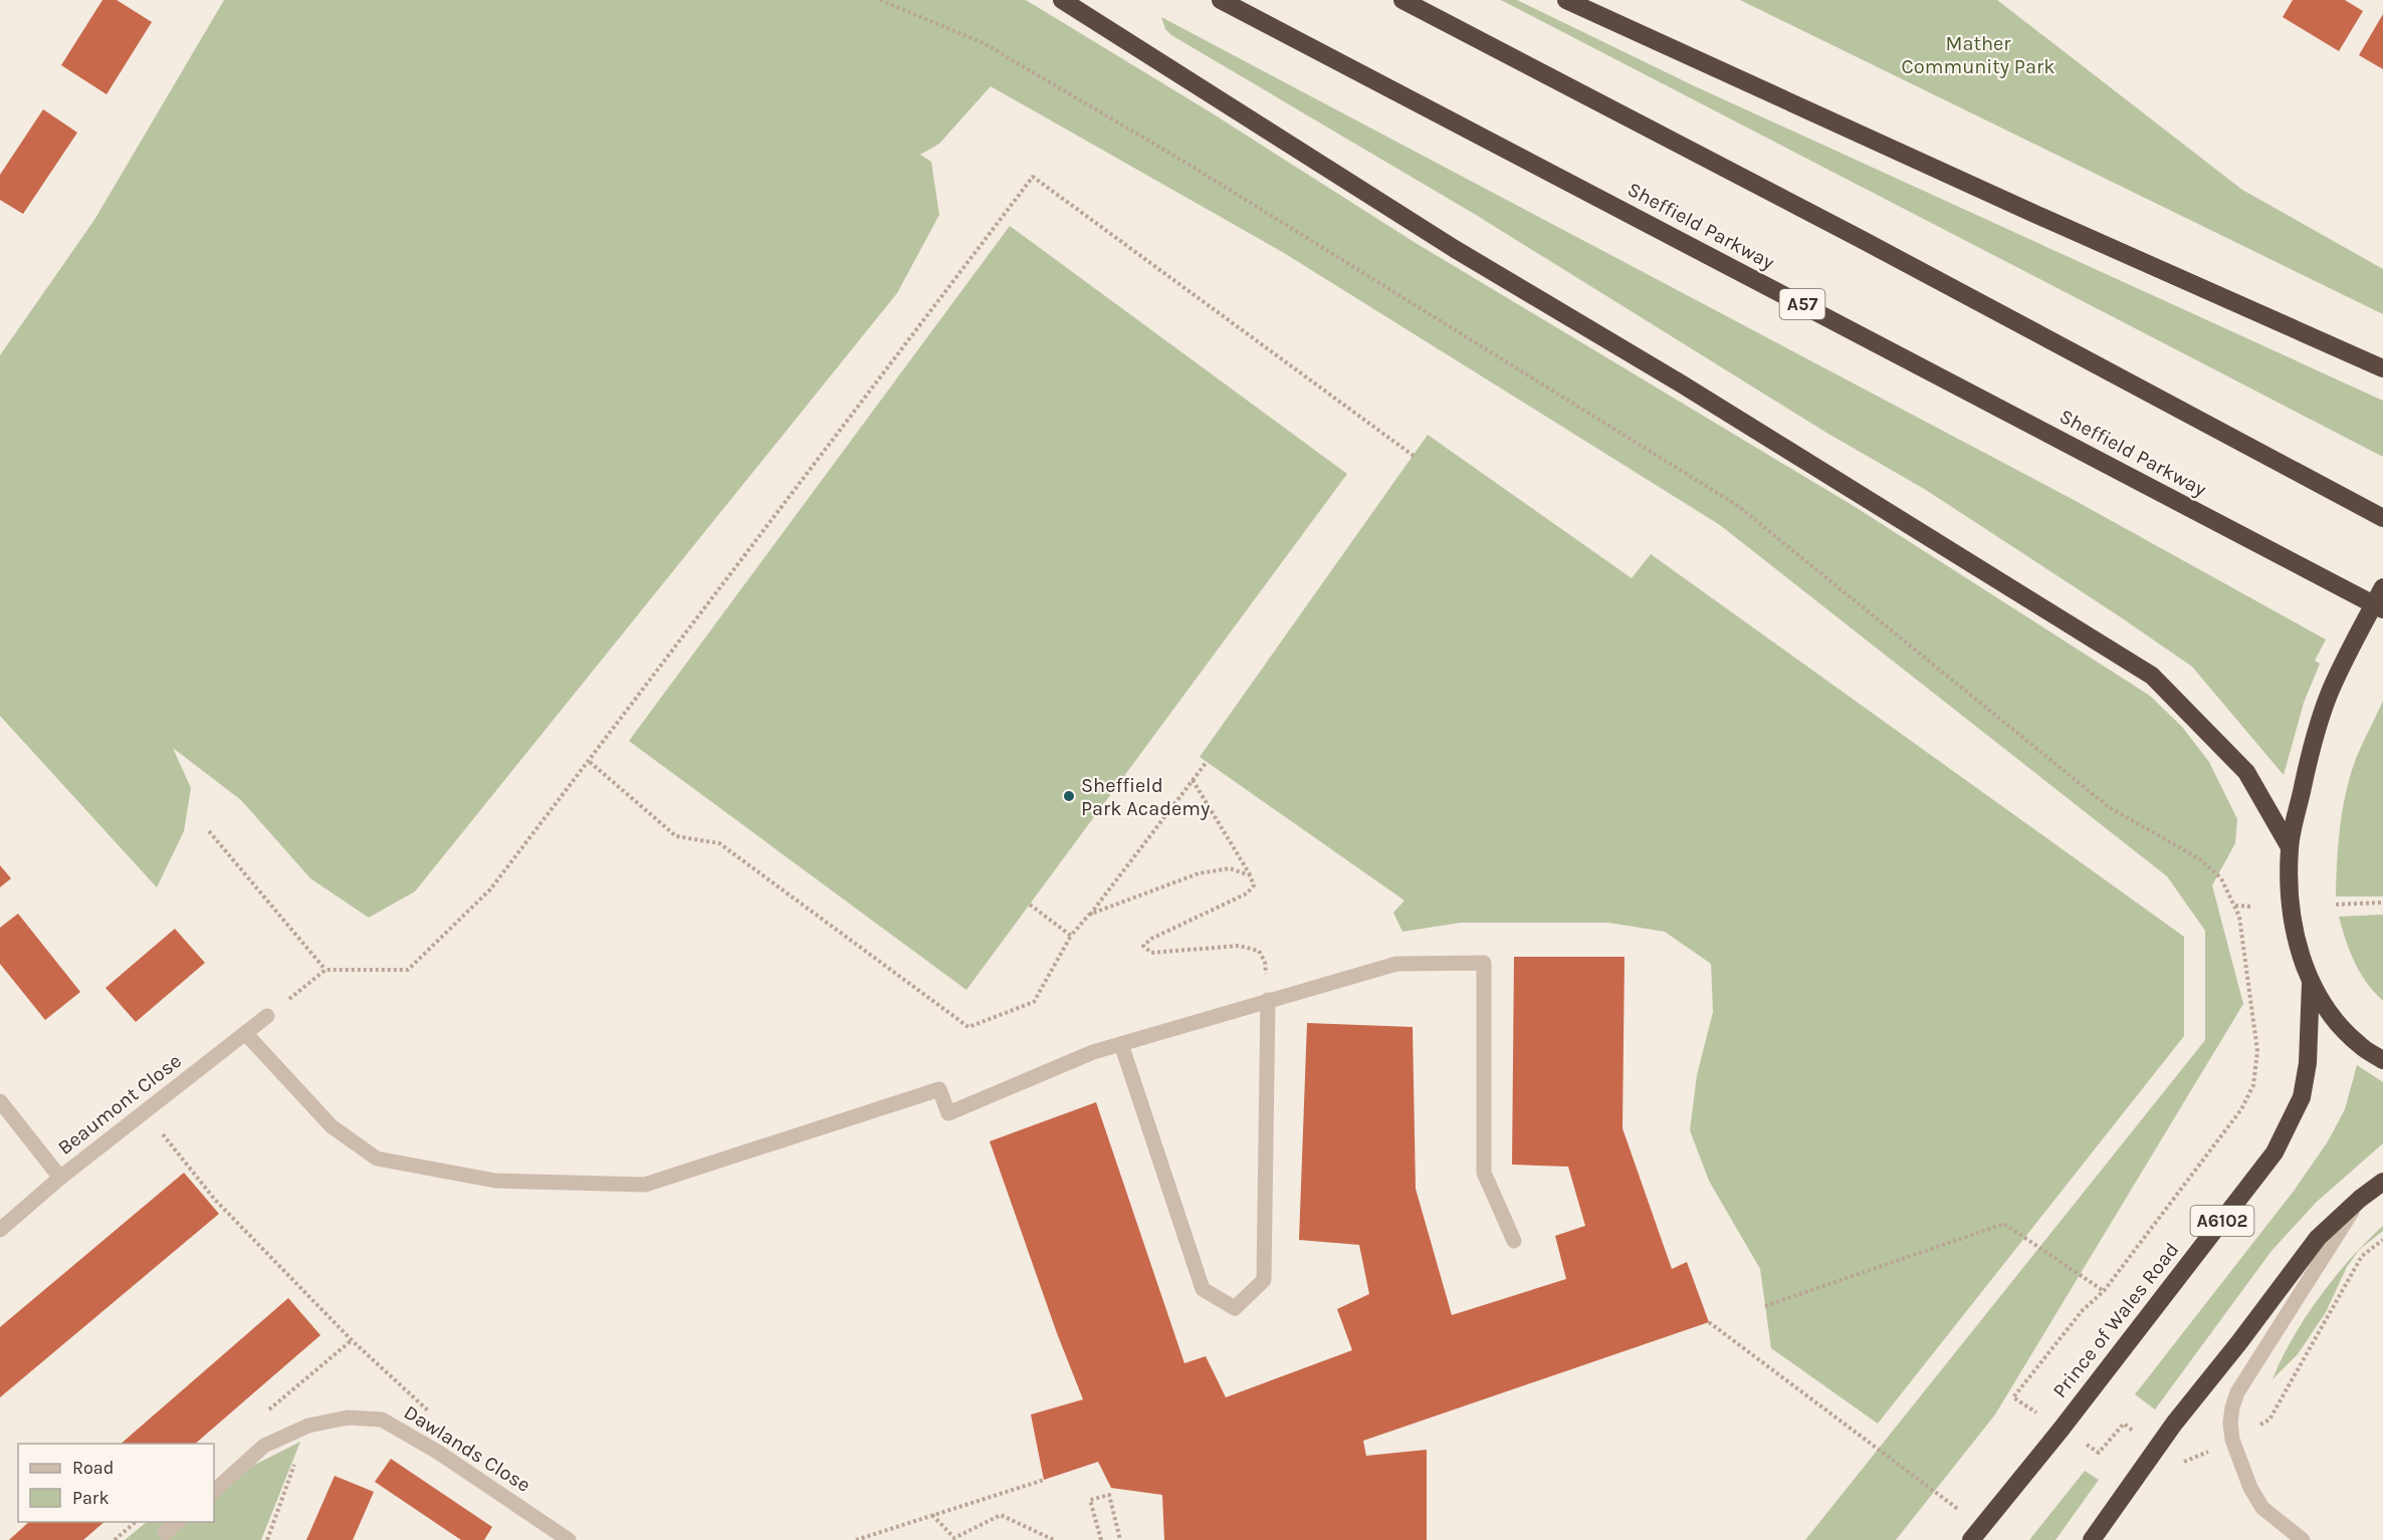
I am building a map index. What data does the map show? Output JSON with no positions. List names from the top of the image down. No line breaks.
{"streets":{"highway":["Sheffield Parkway","A57","A6102","Prince of Wales Road"],"street":["Beaumont Close","Dawlands Close"]},"crossings":[["A6102","Prince of Wales Road"]],"parks":["Mather Community Park"],"places":["Sheffield Park Academy"],"legend":["Road","Park"]}
